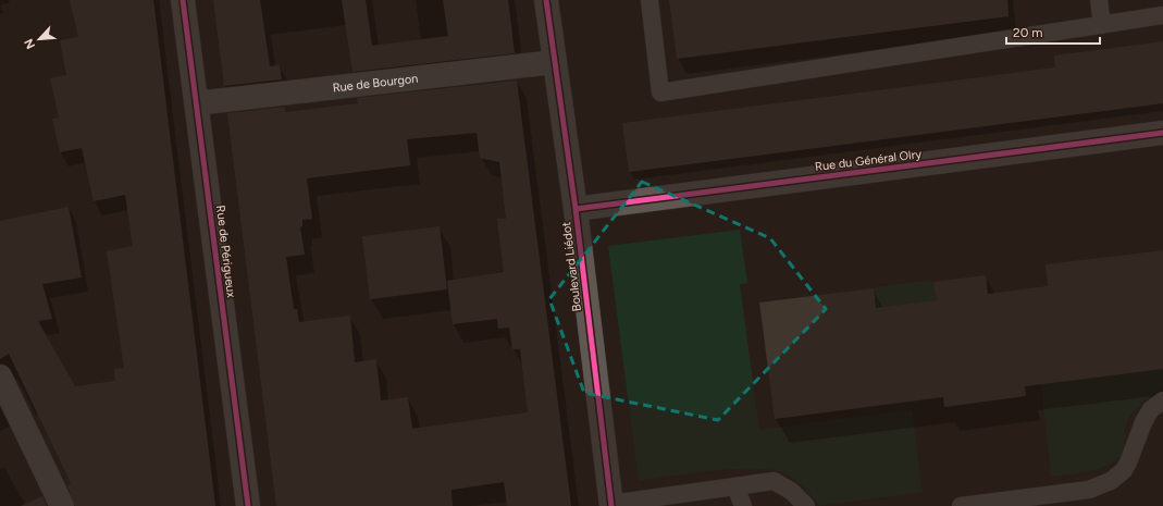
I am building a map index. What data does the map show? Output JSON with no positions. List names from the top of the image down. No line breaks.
{"streets":{"street":["Rue de Bourgon","Rue du Général Olry","Rue de Périgueux","Boulevard Liédot"]},"crossings":[["Rue de Bourgon","Rue de Périgueux"],["Rue de Bourgon","Boulevard Liédot"],["Rue du Général Olry","Boulevard Liédot"]],"scale_bar":"20 m","north":"bottom left"}
